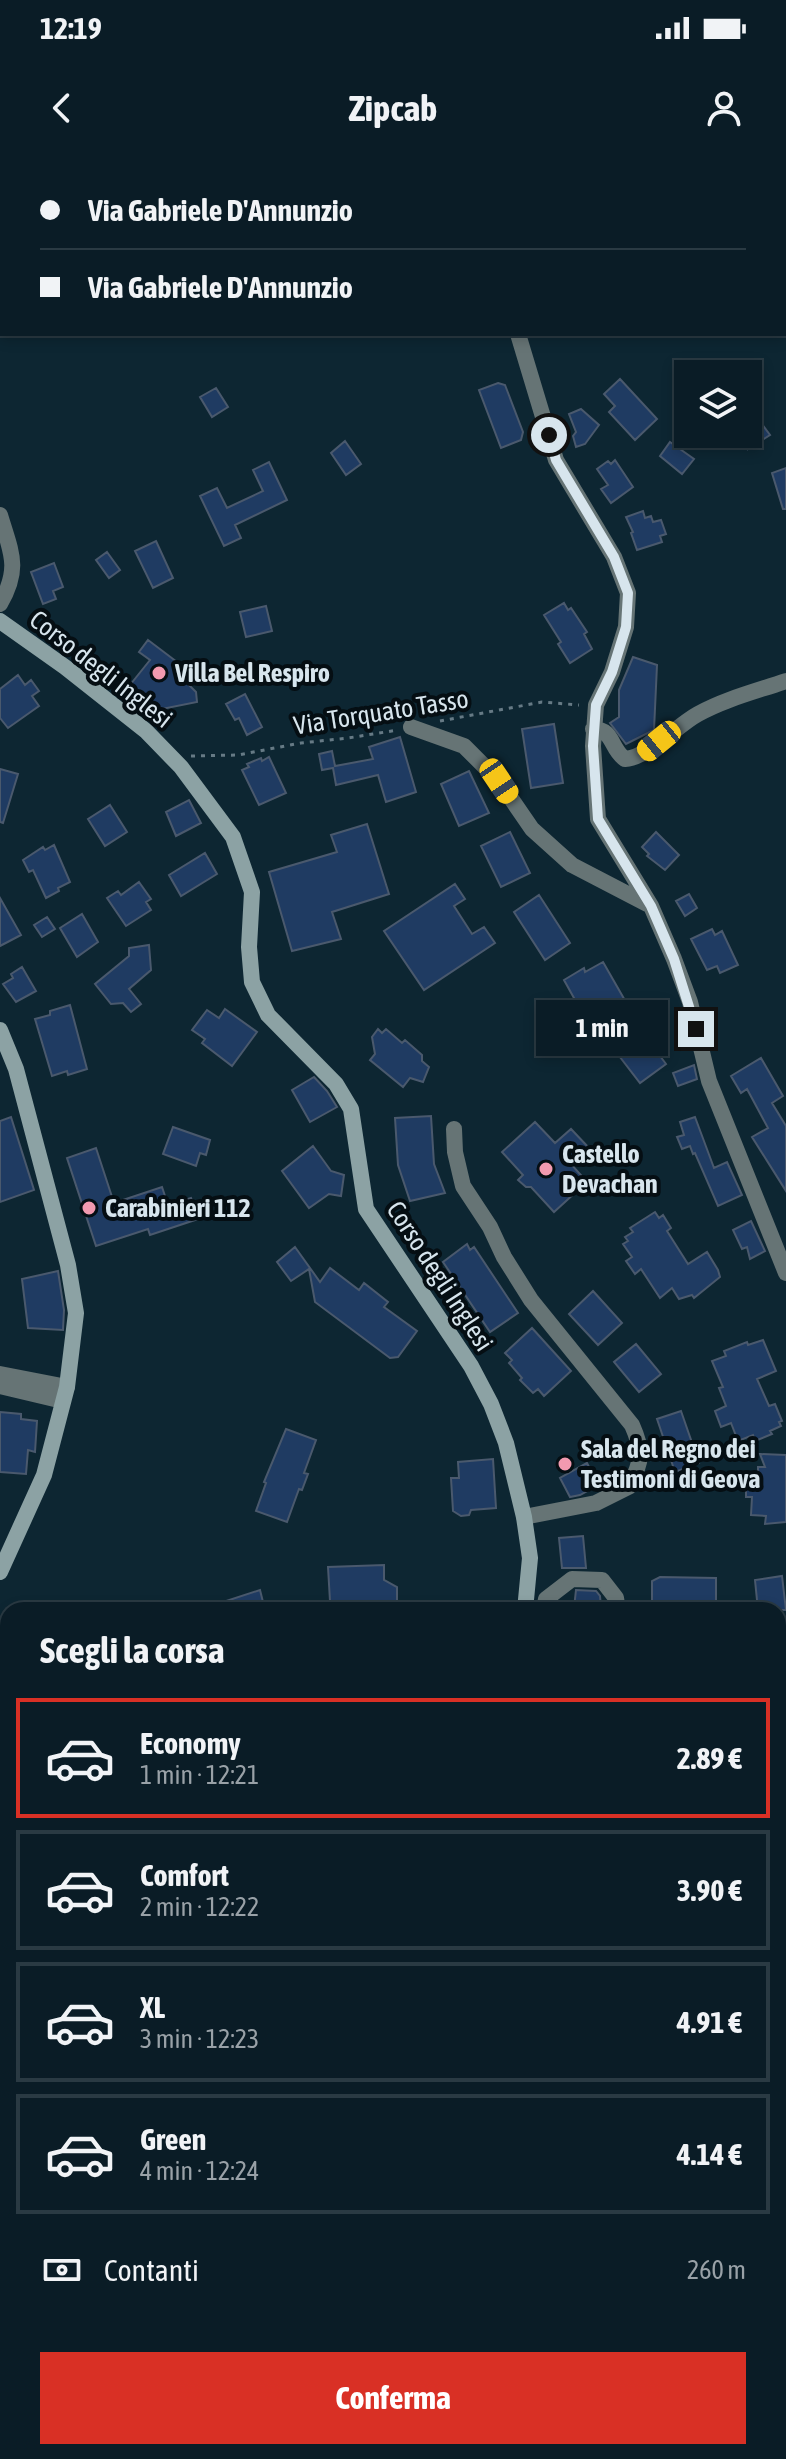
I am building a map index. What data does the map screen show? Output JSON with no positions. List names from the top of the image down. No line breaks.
{"streets":{"main road":["Corso degli Inglesi"],"path":["Via Torquato Tasso"]},"crossings":[["Corso degli Inglesi","Via Torquato Tasso"]],"places":["Villa Bel Respiro","Castello Devachan","Carabinieri 112","Sala del Regno dei Testimoni di Geova"],"page":{"status":"12:19","header":"Zipcab","banner":["Via Gabriele D'Annunzio","Via Gabriele D'Annunzio"],"bubble":"1 min","heading":"Scegli la corsa","list":[{"name":"Economy","note":"1 min · 12:21","value":"2.89 €"},{"name":"Comfort","note":"2 min · 12:22","value":"3.90 €"},{"name":"XL","note":"3 min · 12:23","value":"4.91 €"},{"name":"Green","note":"4 min · 12:24","value":"4.14 €"}],"pay":["Contanti","260 m"],"buttons":"Conferma"}}
